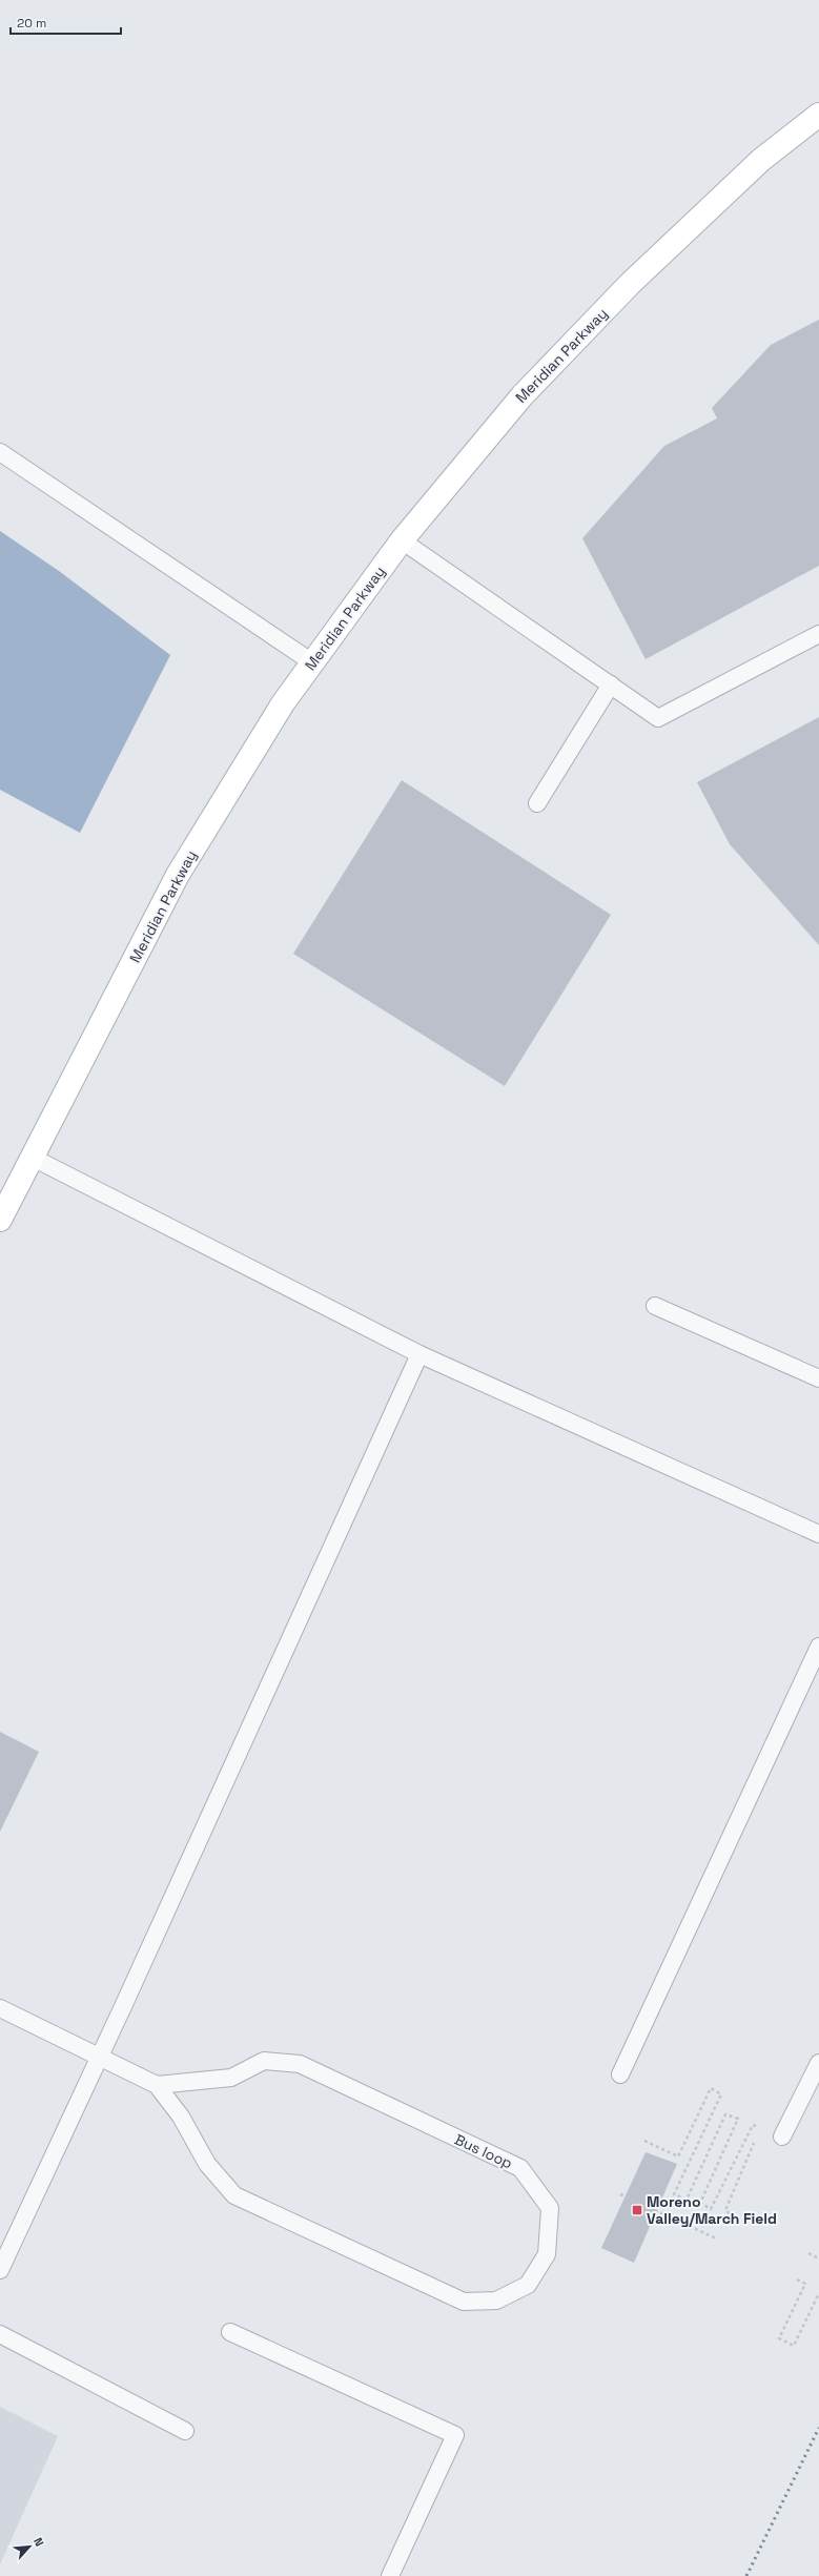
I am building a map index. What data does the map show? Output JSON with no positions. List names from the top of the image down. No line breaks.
{"streets":{"main road":["Meridian Parkway"],"lane":["Bus loop"]},"places":{"transit":["Moreno Valley/March Field"]},"scale_bar":"20 m","north":"top right"}
